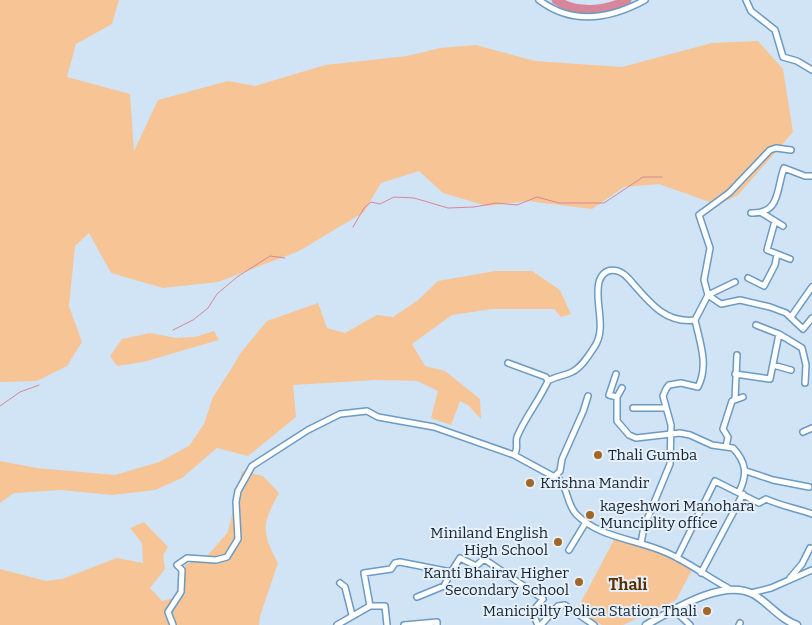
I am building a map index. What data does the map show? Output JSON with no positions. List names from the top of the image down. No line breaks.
{"districts":["Thali"],"places":["Thali Gumba","Krishna Mandir","kageshwori Manohara Munciplity office","Miniland English High School","Kanti Bhairav Higher Secondary School","Manicipilty Polica Station Thali"]}
